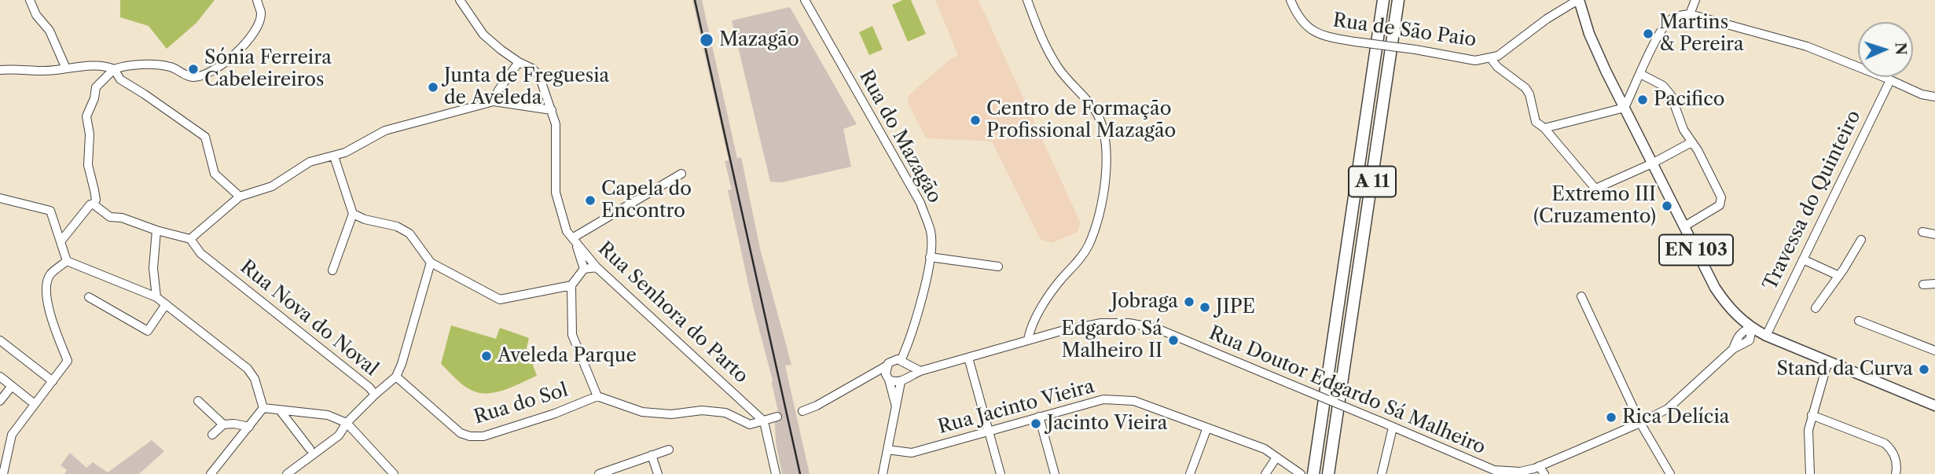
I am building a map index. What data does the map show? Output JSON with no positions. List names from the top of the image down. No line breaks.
{"streets":{"highway":["A 11"],"main road":["EN 103"],"street":["Rua de São Paio","Rua do Mazagão","Travessa do Quinteiro","Rua Senhora do Parto","Rua Nova do Noval","Rua Doutor Edgardo Sá Malheiro","Rua do Sol","Rua Jacinto Vieira"]},"crossings":[["Rua de São Paio","EN 103"],["Rua do Mazagão","Rua Doutor Edgardo Sá Malheiro"],["Travessa do Quinteiro","EN 103"],["EN 103","Rua Doutor Edgardo Sá Malheiro"]],"places":["Martins & Pereira","Mazagão","Sónia Ferreira Cabeleireiros","Junta de Freguesia de Aveleda","Pacifico","Centro de Formação Profissional Mazagão","Capela do Encontro","Extremo III (Cruzamento)","Jobraga","JIPE","Edgardo Sá Malheiro II","Aveleda Parque","Stand da Curva","Rica Delícia","Jacinto Vieira"],"north":"right"}
